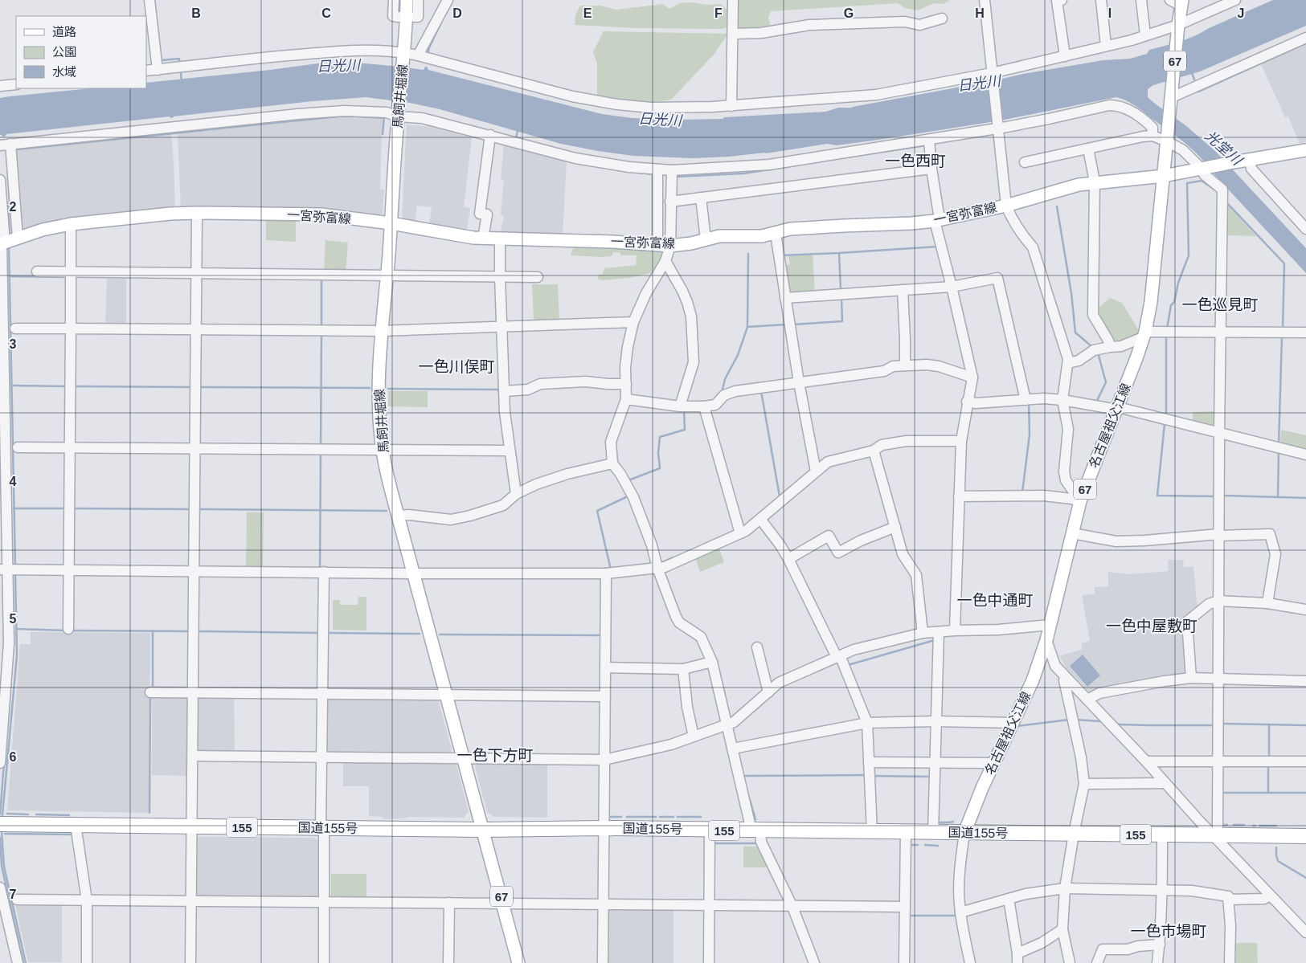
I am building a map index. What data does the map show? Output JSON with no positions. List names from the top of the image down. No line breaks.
{"streets":{"highway":["155","国道155号"],"main road":["67","馬飼井堀線","一宮弥富線","名古屋祖父江線"]},"crossings":[["67","馬飼井堀線"],["67","国道155号"],["馬飼井堀線","一宮弥富線"],["馬飼井堀線","国道155号"],["一宮弥富線","名古屋祖父江線"],["名古屋祖父江線","国道155号"]],"districts":["一色西町","一色巡見町","一色川俣町","一色中通町","一色中屋敷町","一色下方町","一色市場町"],"water":["日光川","光堂川"],"legend":["道路","公園","水域"],"grid":{"columns":["B","C","D","E","F","G","H","I","J"],"rows":["2","3","4","5","6","7"]}}
